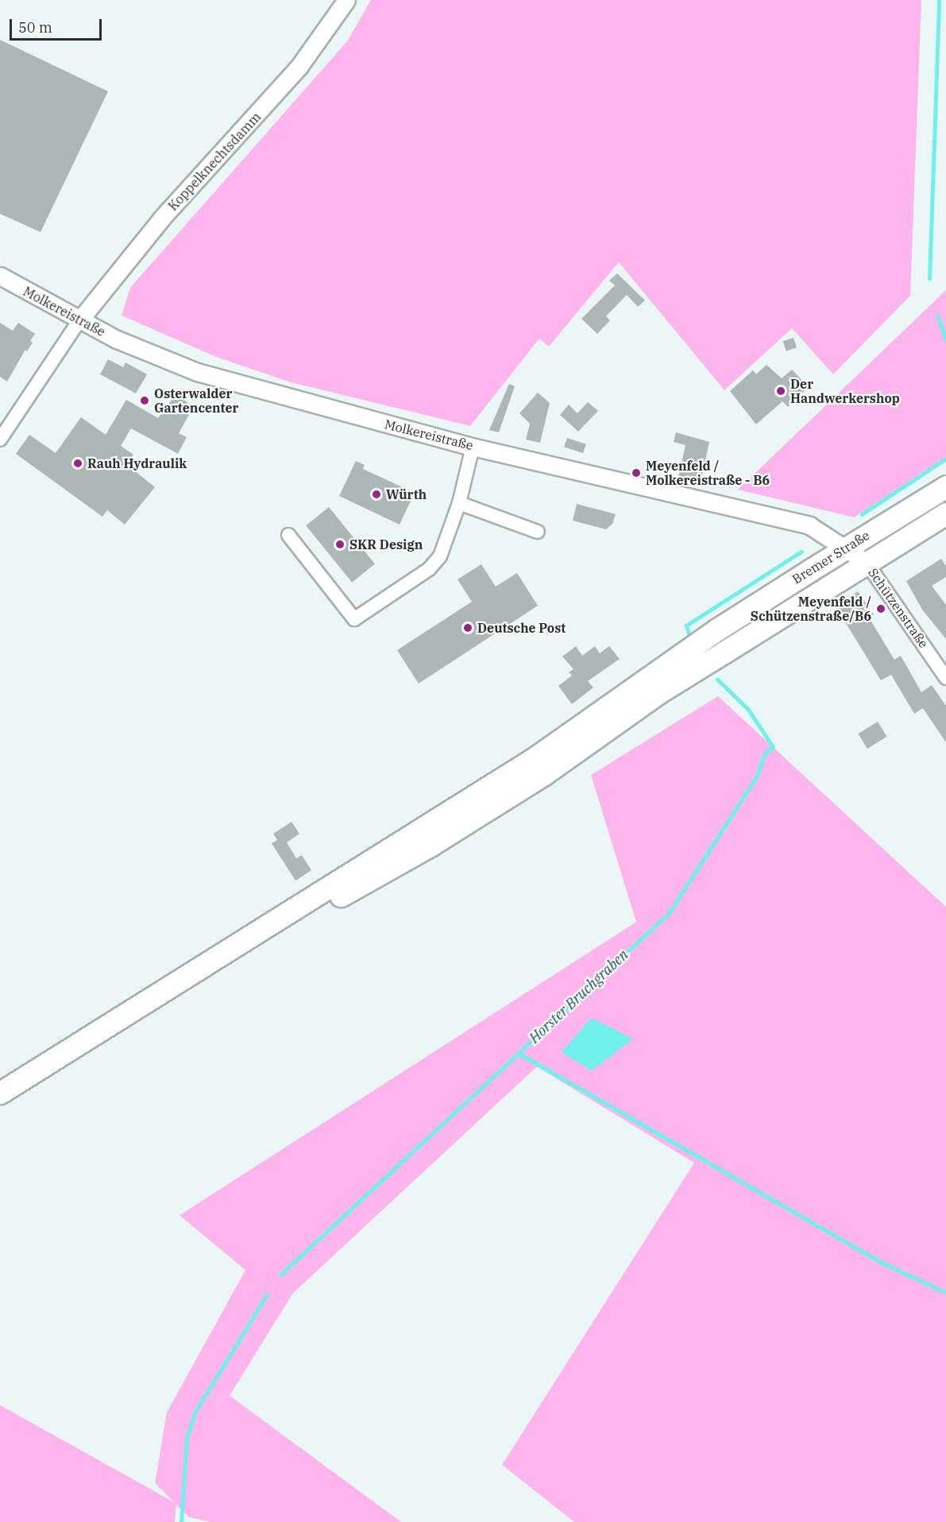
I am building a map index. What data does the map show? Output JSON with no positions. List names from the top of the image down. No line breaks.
{"streets":{"main road":["Bremer Straße"],"street":["Koppelknechtsdamm","Molkereistraße","Schützenstraße"]},"crossings":[["Koppelknechtsdamm","Molkereistraße"],["Molkereistraße","Bremer Straße"],["Molkereistraße","Schützenstraße"],["Bremer Straße","Schützenstraße"]],"water":["Horster Bruchgraben"],"places":["Der Handwerkershop","Osterwalder Gartencenter","Rauh Hydraulik","Meyenfeld / Molkereistraße - B6","Würth","SKR Design","Meyenfeld / Schützenstraße/B6","Deutsche Post"],"scale_bar":"50 m"}
